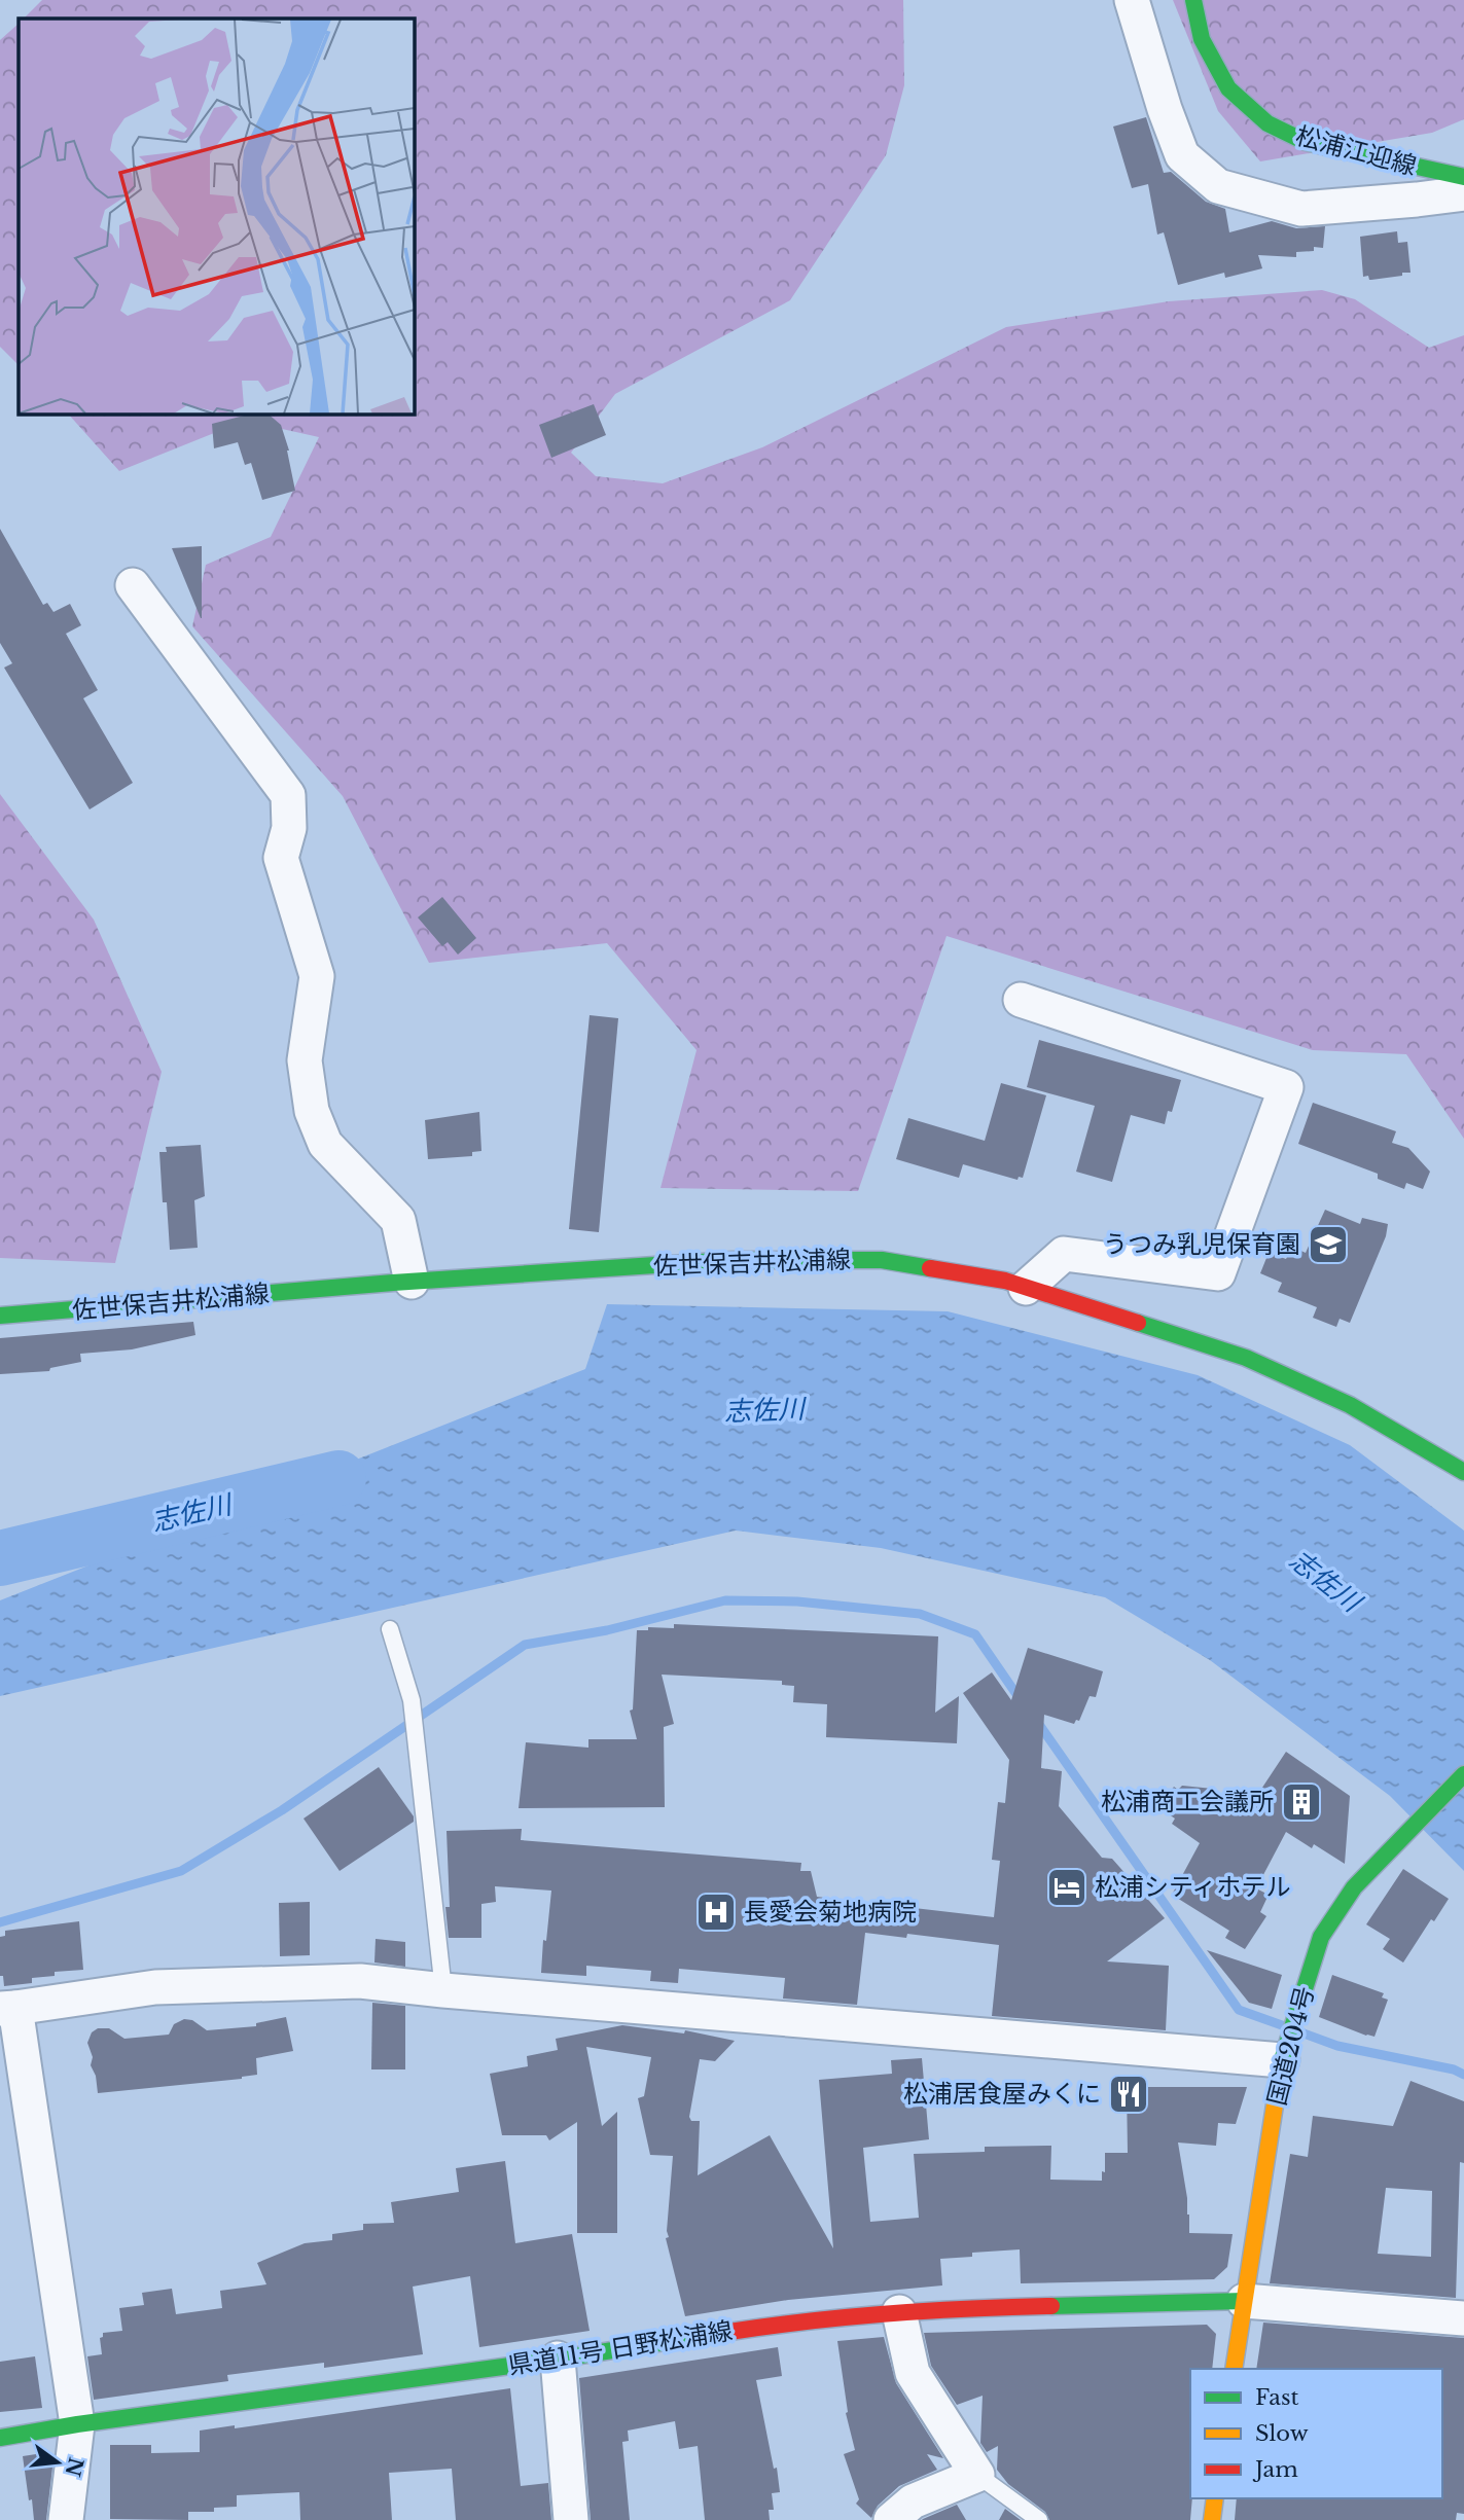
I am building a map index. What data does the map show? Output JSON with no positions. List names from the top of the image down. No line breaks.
{"streets":{"main road":["松浦江迎線","佐世保吉井松浦線","国道204号","県道11号 日野松浦線"]},"crossings":[["国道204号","県道11号 日野松浦線"]],"water":["志佐川"],"places":{"school or university":["うつみ乳児保育園"],"building":["松浦商工会議所"],"hotel":["松浦シティホテル"],"hospital":["長愛会菊地病院"],"restaurant":["松浦居食屋みくに"]},"legend":["Fast","Slow","Jam"],"north":"right"}
